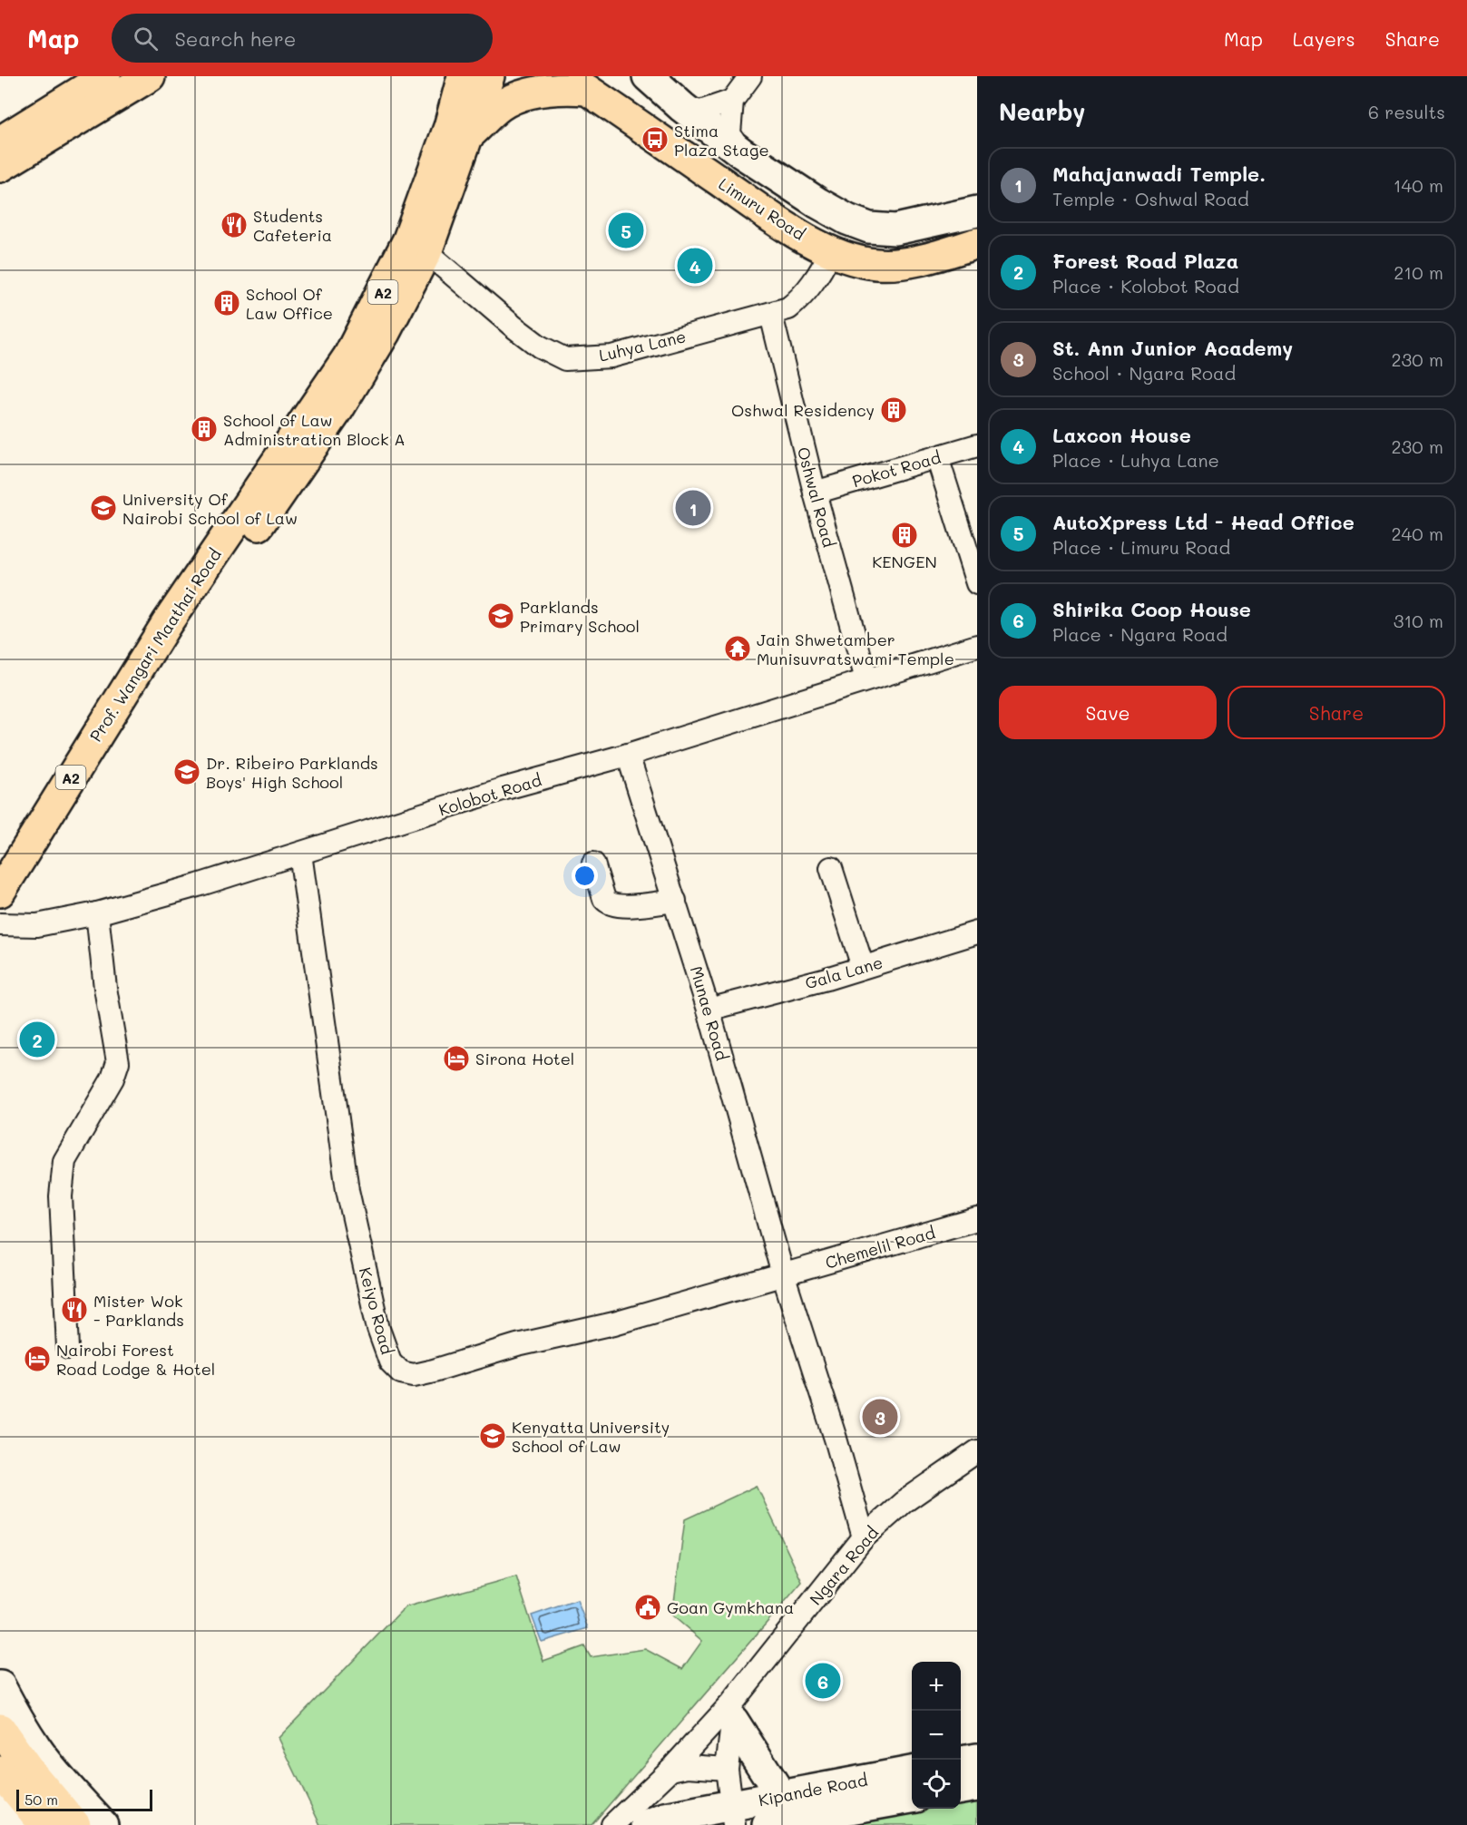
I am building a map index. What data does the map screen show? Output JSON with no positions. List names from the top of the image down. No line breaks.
{"streets":{"main road":["Limuru Road","A2","Prof. Wangari Maathai Road","Kipande Road"],"street":["Luhya Lane","Pokot Road","Oshwal Road","Kolobot Road","Gala Lane","Munae Road","Chemelil Road","Keiyo Road","Ngara Road"]},"crossings":[["Limuru Road","Luhya Lane"],["Luhya Lane","Oshwal Road"],["Pokot Road","Oshwal Road"],["Oshwal Road","Kolobot Road"],["Kolobot Road","Munae Road"],["Kolobot Road","Keiyo Road"],["Gala Lane","Munae Road"],["Munae Road","Chemelil Road"],["Munae Road","Keiyo Road"],["Munae Road","Ngara Road"],["Chemelil Road","Keiyo Road"]],"places":{"bus stop":["Stima Plaza Stage"],"restaurant":["Students Cafeteria","Mister Wok - Parklands"],"building":["School Of Law Office","Oshwal Residency","School of Law Administration Block A","KENGEN"],"school or university":["University Of Nairobi School of Law","Parklands Primary School","Dr. Ribeiro Parklands Boys' High School","Kenyatta University School of Law"],"temple":["Jain Shwetamber Munisuvratswami Temple"],"hotel":["Sirona Hotel","Nairobi Forest Road Lodge & Hotel"],"public building":["Goan Gymkhana"]},"scale_bar":"50 m","page":{"header":"Map","search":"Search here","nav":["Map","Layers","Share"],"heading":["Nearby","6 results"],"list":[{"mark":"1","name":"Mahajanwadi Temple.","note":"Temple · Oshwal Road","value":"140 m"},{"mark":"2","name":"Forest Road Plaza","note":"Place · Kolobot Road","value":"210 m"},{"mark":"3","name":"St. Ann Junior Academy","note":"School · Ngara Road","value":"230 m"},{"mark":"4","name":"Laxcon House","note":"Place · Luhya Lane","value":"230 m"},{"mark":"5","name":"AutoXpress Ltd - Head Office","note":"Place · Limuru Road","value":"240 m"},{"mark":"6","name":"Shirika Coop House","note":"Place · Ngara Road","value":"310 m"}],"pins":["5","4","1","2","3","6"],"buttons":["Save","Share"],"map_buttons":["+","−"],"scale":"50 m"}}
